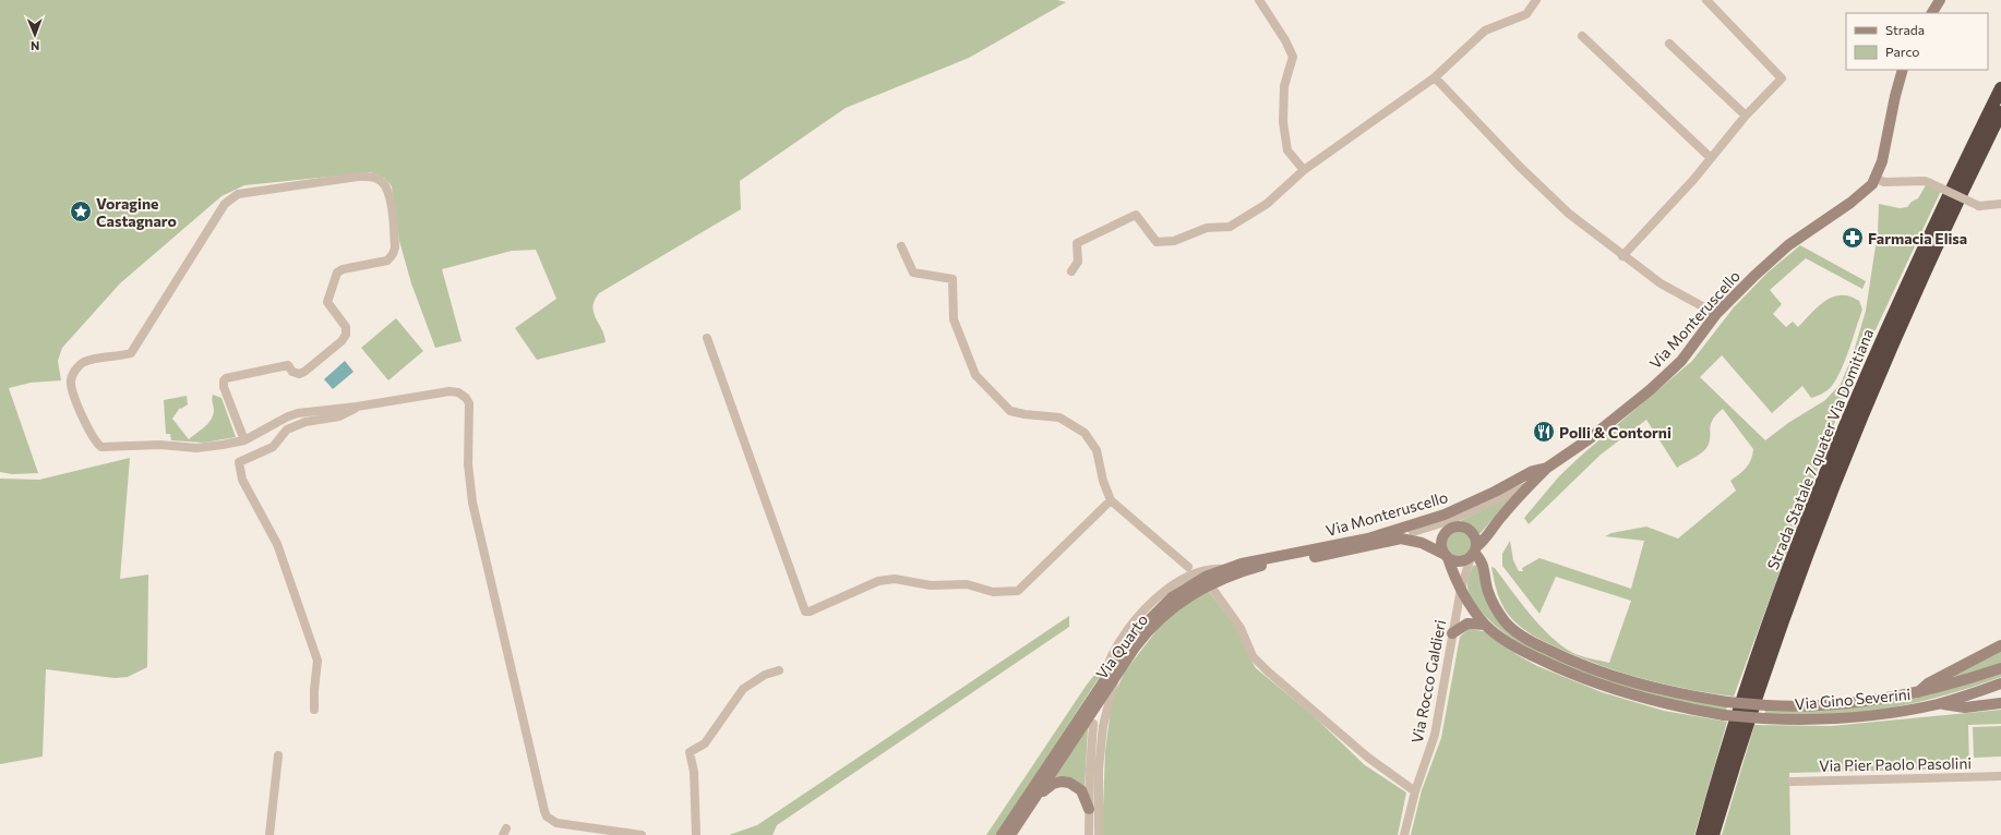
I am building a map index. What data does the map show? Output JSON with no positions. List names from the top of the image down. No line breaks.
{"streets":{"highway":["Strada Statale 7 quater Via Domitiana"],"street":["Via Monteruscello","Via Quarto","Via Rocco Galdieri","Via Gino Severini","Via Pier Paolo Pasolini"]},"crossings":[["Via Monteruscello","Via Quarto"],["Via Monteruscello","Via Rocco Galdieri"],["Via Monteruscello","Via Gino Severini"],["Via Quarto","Via Rocco Galdieri"],["Via Quarto","Via Gino Severini"],["Via Rocco Galdieri","Via Gino Severini"]],"places":{"place":["Voragine Castagnaro"],"pharmacy":["Farmacia Elisa"],"restaurant":["Polli & Contorni"]},"legend":["Strada","Parco"],"north":"bottom"}
